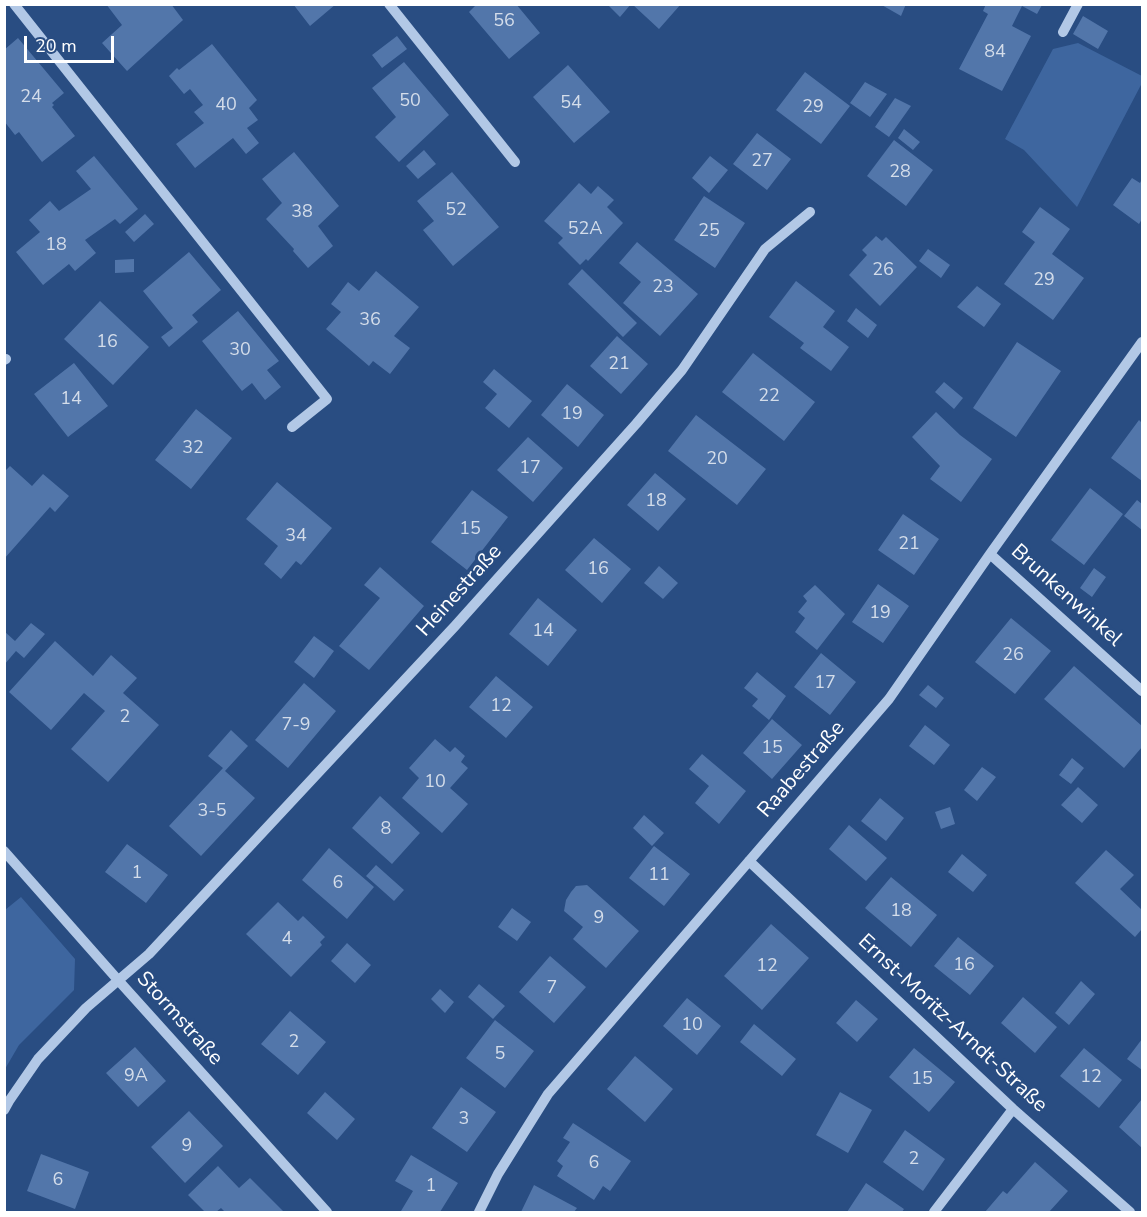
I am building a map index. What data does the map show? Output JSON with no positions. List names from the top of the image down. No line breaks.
{"streets":{"street":["Heinestraße","Brunkenwinkel","Raabestraße","Stormstraße","Ernst-Moritz-Arndt-Straße"]},"crossings":[["Heinestraße","Stormstraße"],["Brunkenwinkel","Raabestraße"],["Raabestraße","Ernst-Moritz-Arndt-Straße"]],"house_numbers":["56","84","24","50","54","40","29","27","28","52","38","52A","25","18","26","29","23","36","16","30","21","22","14","19","32","20","17","18","15","34","21","16","19","14","26","17","12","2","7-9","15","10","3-5","8","1","11","6","18","9","4","16","12","7","10","2","5","9A","12","15","3","9","2","6","6","1"],"scale_bar":"20 m"}
